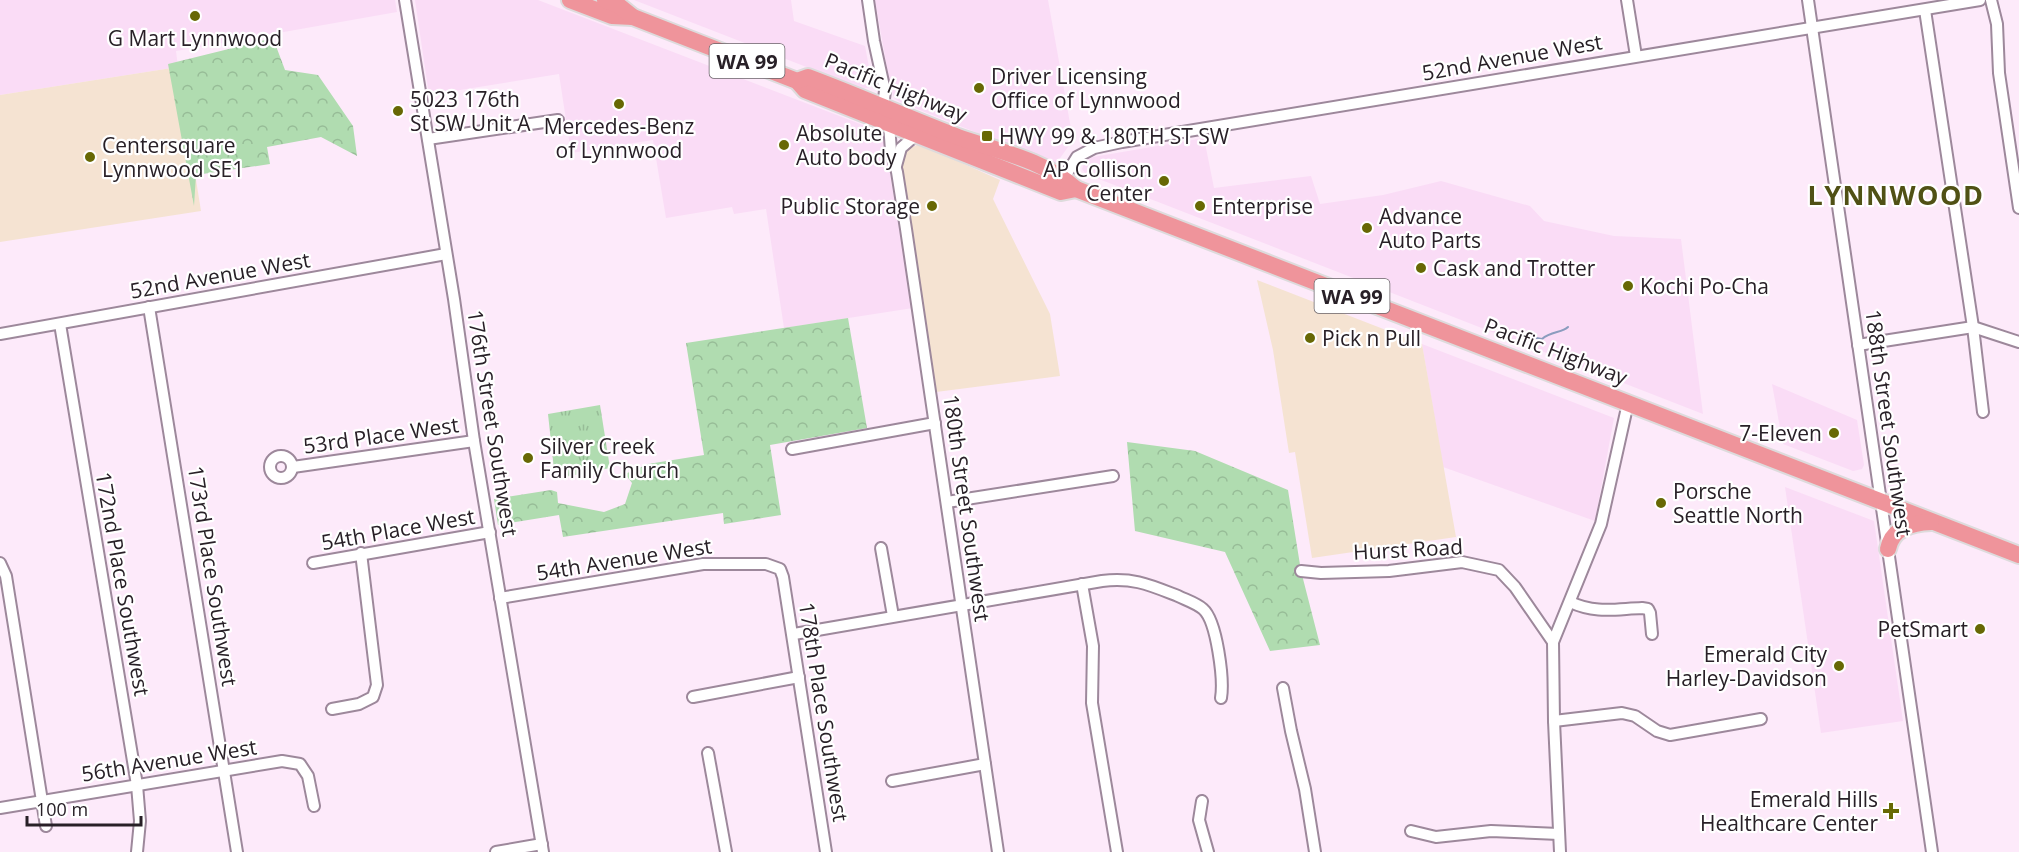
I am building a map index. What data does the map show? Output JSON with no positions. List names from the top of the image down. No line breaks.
{"streets":{"highway":["WA 99","Pacific Highway"],"street":["52nd Avenue West","176th Street Southwest","188th Street Southwest","53rd Place West","180th Street Southwest","54th Place West","Hurst Road","54th Avenue West","173rd Place Southwest","172nd Place Southwest","178th Place Southwest","56th Avenue West"]},"crossings":[["52nd Avenue West","Pacific Highway"],["52nd Avenue West","176th Street Southwest"],["52nd Avenue West","188th Street Southwest"],["52nd Avenue West","173rd Place Southwest"],["52nd Avenue West","172nd Place Southwest"],["Pacific Highway","188th Street Southwest"],["Pacific Highway","180th Street Southwest"],["176th Street Southwest","53rd Place West"],["176th Street Southwest","54th Place West"],["176th Street Southwest","54th Avenue West"],["54th Avenue West","178th Place Southwest"],["173rd Place Southwest","56th Avenue West"],["172nd Place Southwest","56th Avenue West"]],"districts":["LYNNWOOD"],"places":{"other":["G Mart Lynnwood","Driver Licensing Office of Lynnwood","Mercedes-Benz of Lynnwood","5023 176th St SW Unit A","Absolute Auto body","Centersquare Lynnwood SE1","AP Collison Center","Public Storage","Enterprise","Advance Auto Parts","Cask and Trotter","Kochi Po-Cha","Pick n Pull","7-Eleven","Silver Creek Family Church","Porsche Seattle North","PetSmart","Emerald City Harley-Davidson"],"transit":["HWY 99 & 180TH ST SW"],"health":["Emerald Hills Healthcare Center"]},"scale_bar":"100 m"}
